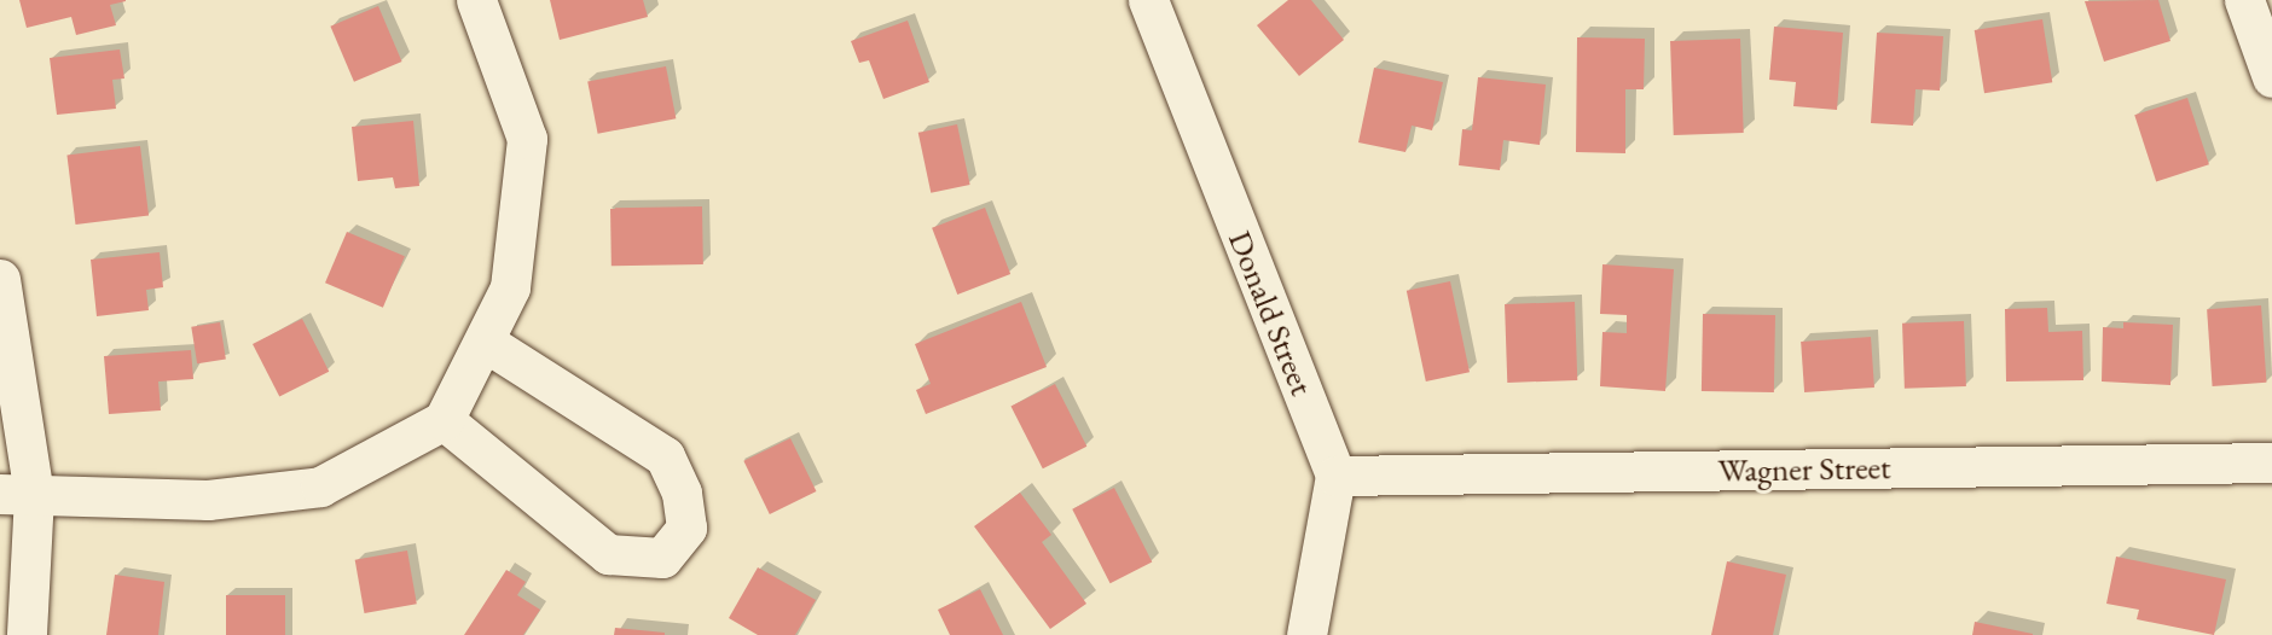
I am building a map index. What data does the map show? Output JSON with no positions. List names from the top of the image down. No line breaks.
{"streets":{"street":["Donald Street","Wagner Street"]},"crossings":[["Donald Street","Wagner Street"]]}
